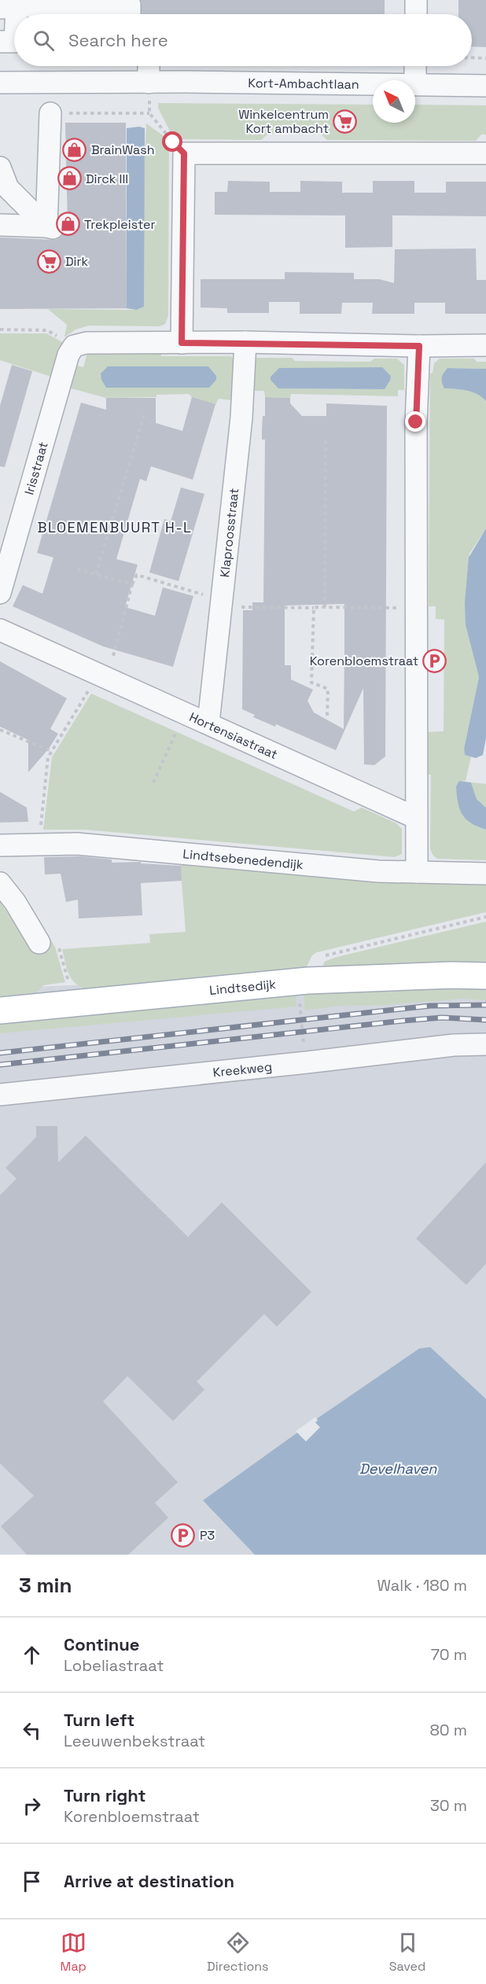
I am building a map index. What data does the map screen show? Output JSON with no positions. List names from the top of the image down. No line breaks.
{"streets":{"main road":["Lindtsedijk"],"street":["Kort-Ambachtlaan","Irisstraat","Klaproosstraat","Hortensiastraat","Lindtsebenedendijk","Kreekweg"]},"crossings":[["Klaproosstraat","Hortensiastraat"]],"districts":["BLOEMENBUURT H-L"],"water":["Develhaven"],"places":{"supermarket":["Winkelcentrum Kort ambacht","Dirk"],"shop":["BrainWash","Dirck III","Trekpleister"],"parking":["Korenbloemstraat","P3"]},"north":"top left","page":{"search":"Search here","heading":["3 min","Walk · 180 m"],"list":[["Continue","Lobeliastraat","70 m"],["Turn left","Leeuwenbekstraat","80 m"],["Turn right","Korenbloemstraat","30 m"],"Arrive at destination"],"nav":["Map","Directions","Saved"]}}
